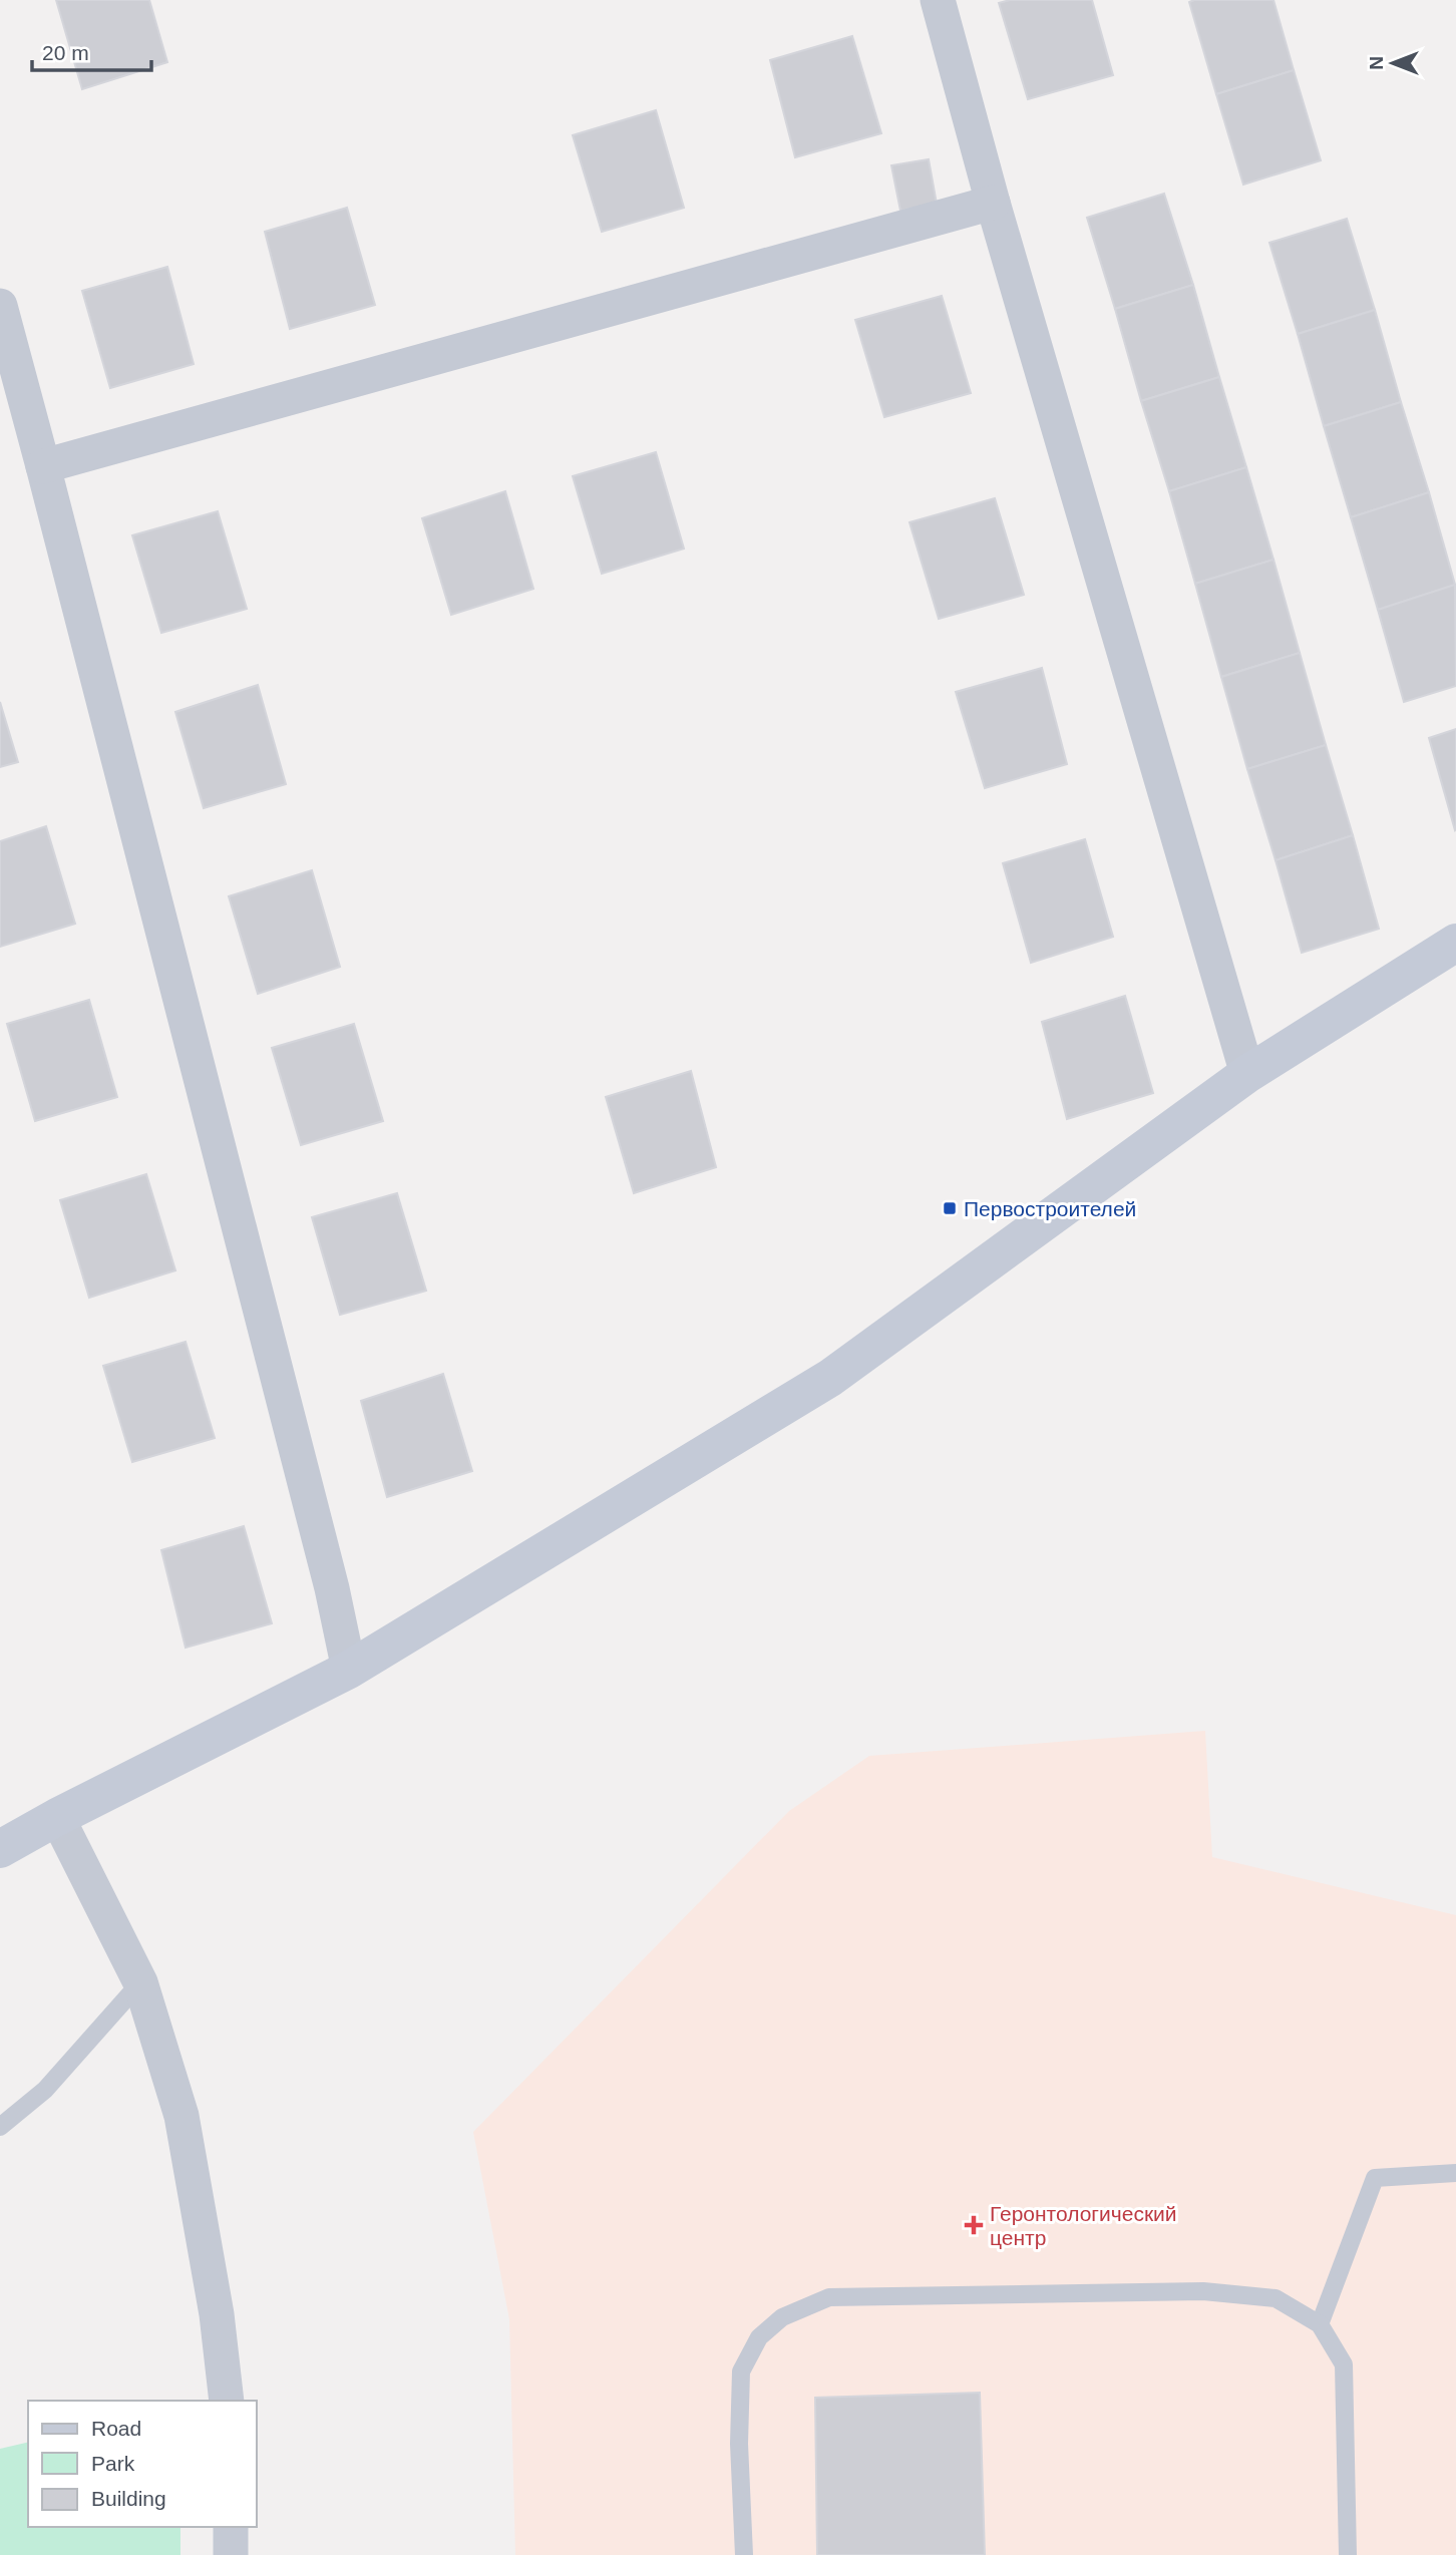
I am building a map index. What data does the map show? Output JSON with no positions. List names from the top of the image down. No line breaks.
{"places":{"transit":["Первостроителей"],"health":["Геронтологический центр"]},"legend":["Road","Park","Building"],"scale_bar":"20 m","north":"left"}
